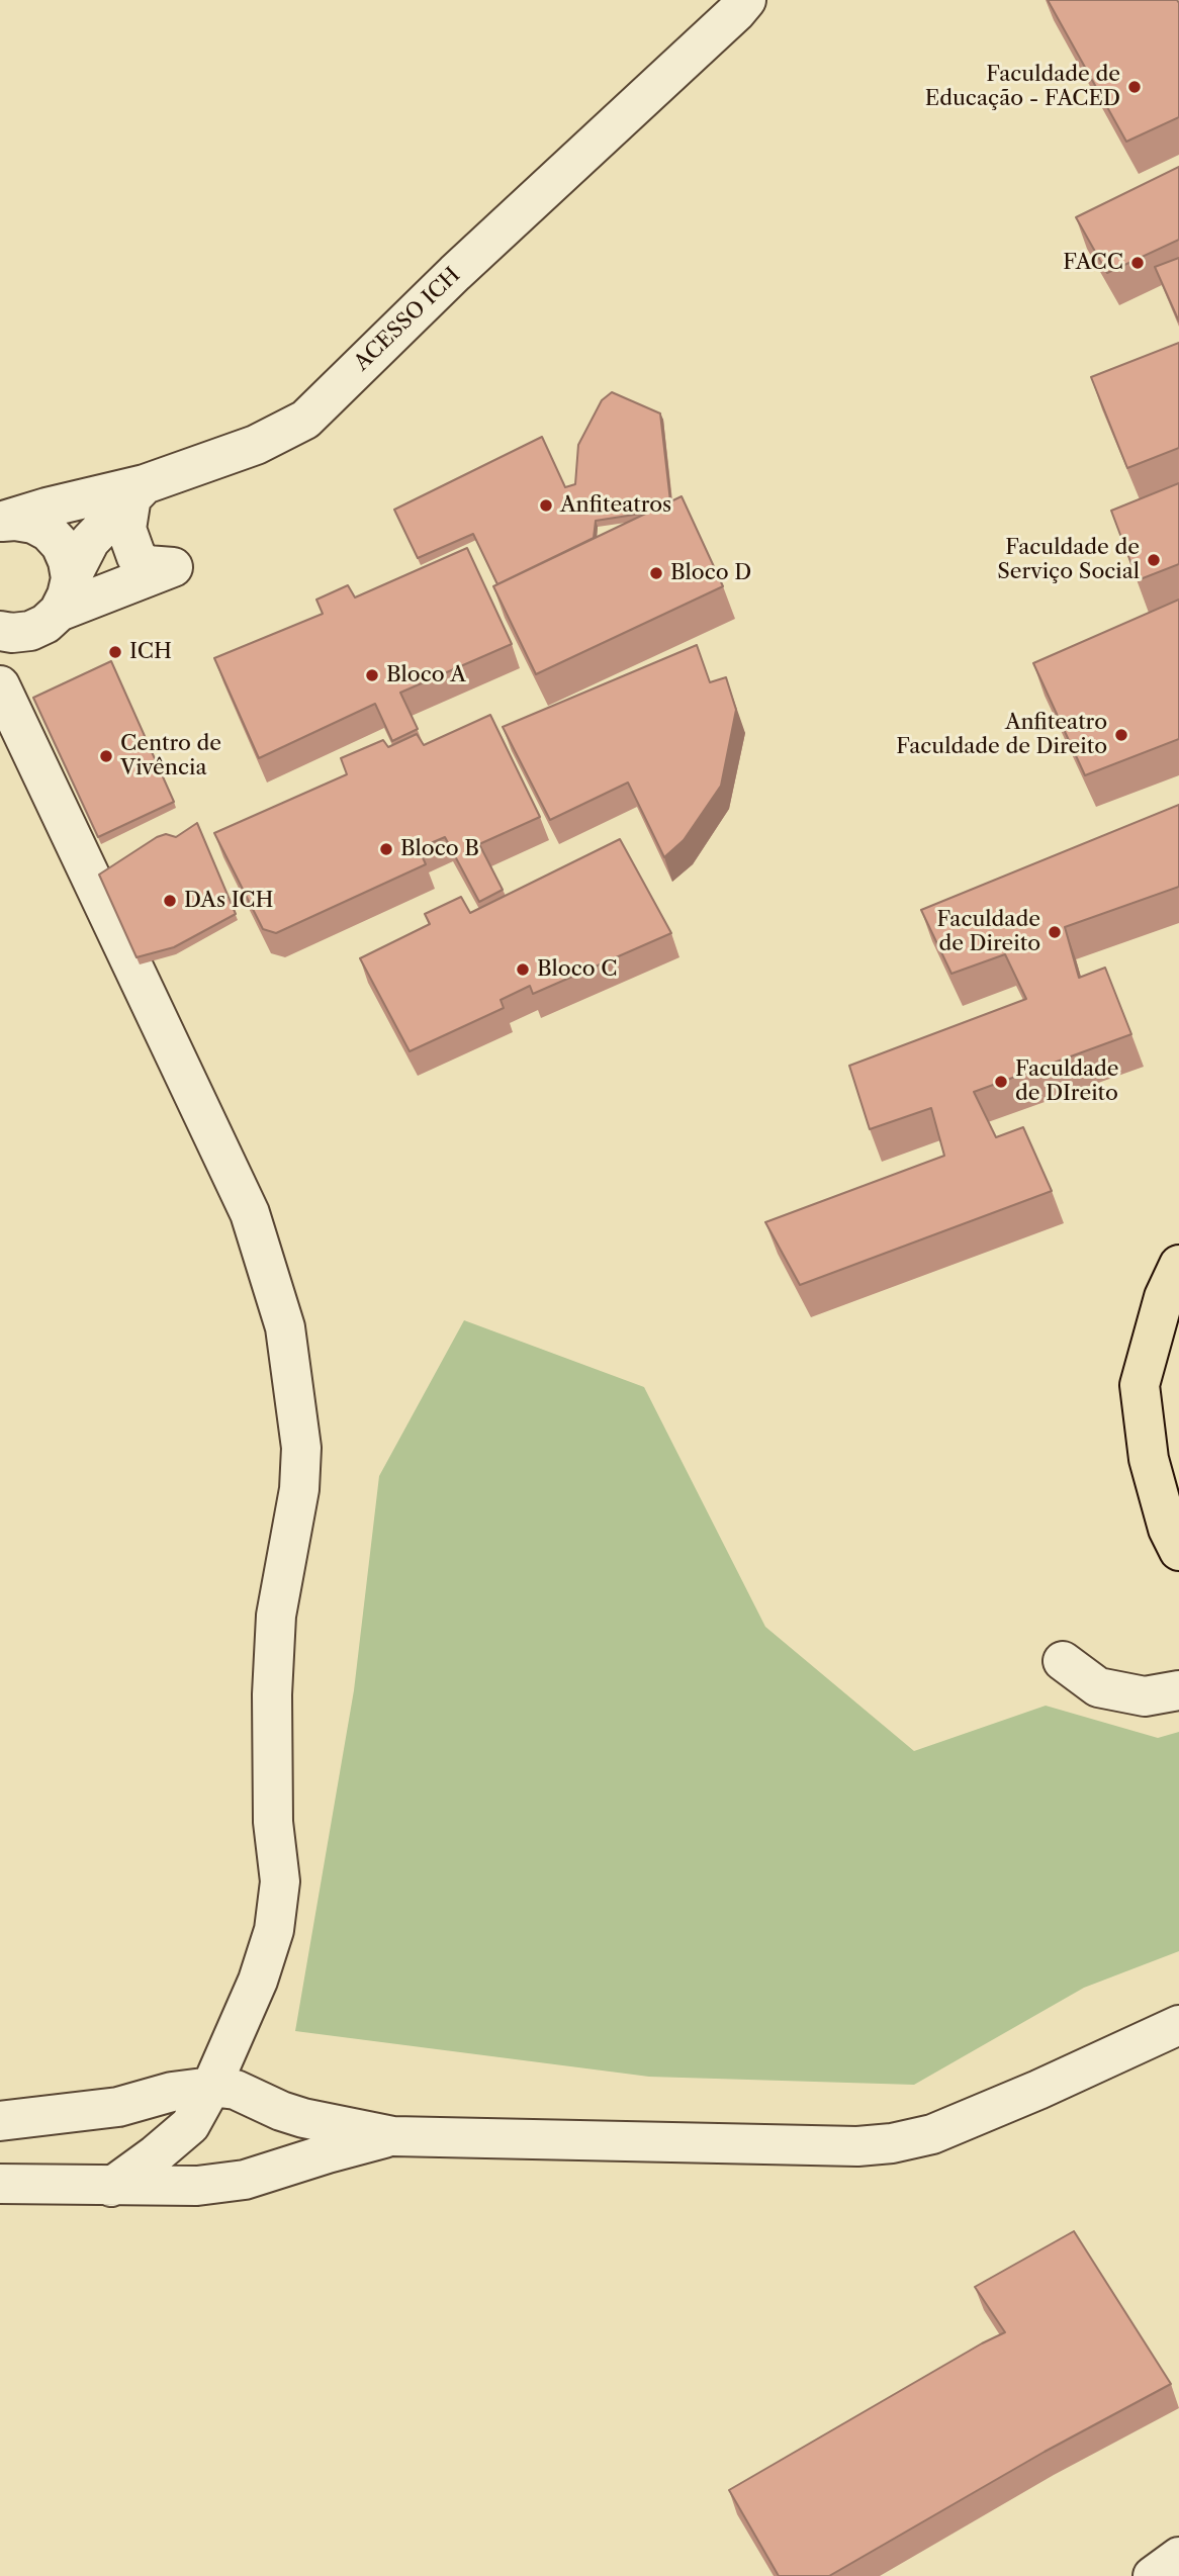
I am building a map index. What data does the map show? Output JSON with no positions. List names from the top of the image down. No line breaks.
{"streets":{"street":["ACESSO ICH"]},"places":["Faculdade de Educação - FACED","FACC","Anfiteatros","Faculdade de Serviço Social","Bloco D","ICH","Bloco A","Anfiteatro Faculdade de Direito","Centro de Vivência","Bloco B","DAs ICH","Faculdade de Direito","Bloco C","Faculdade de DIreito"]}
